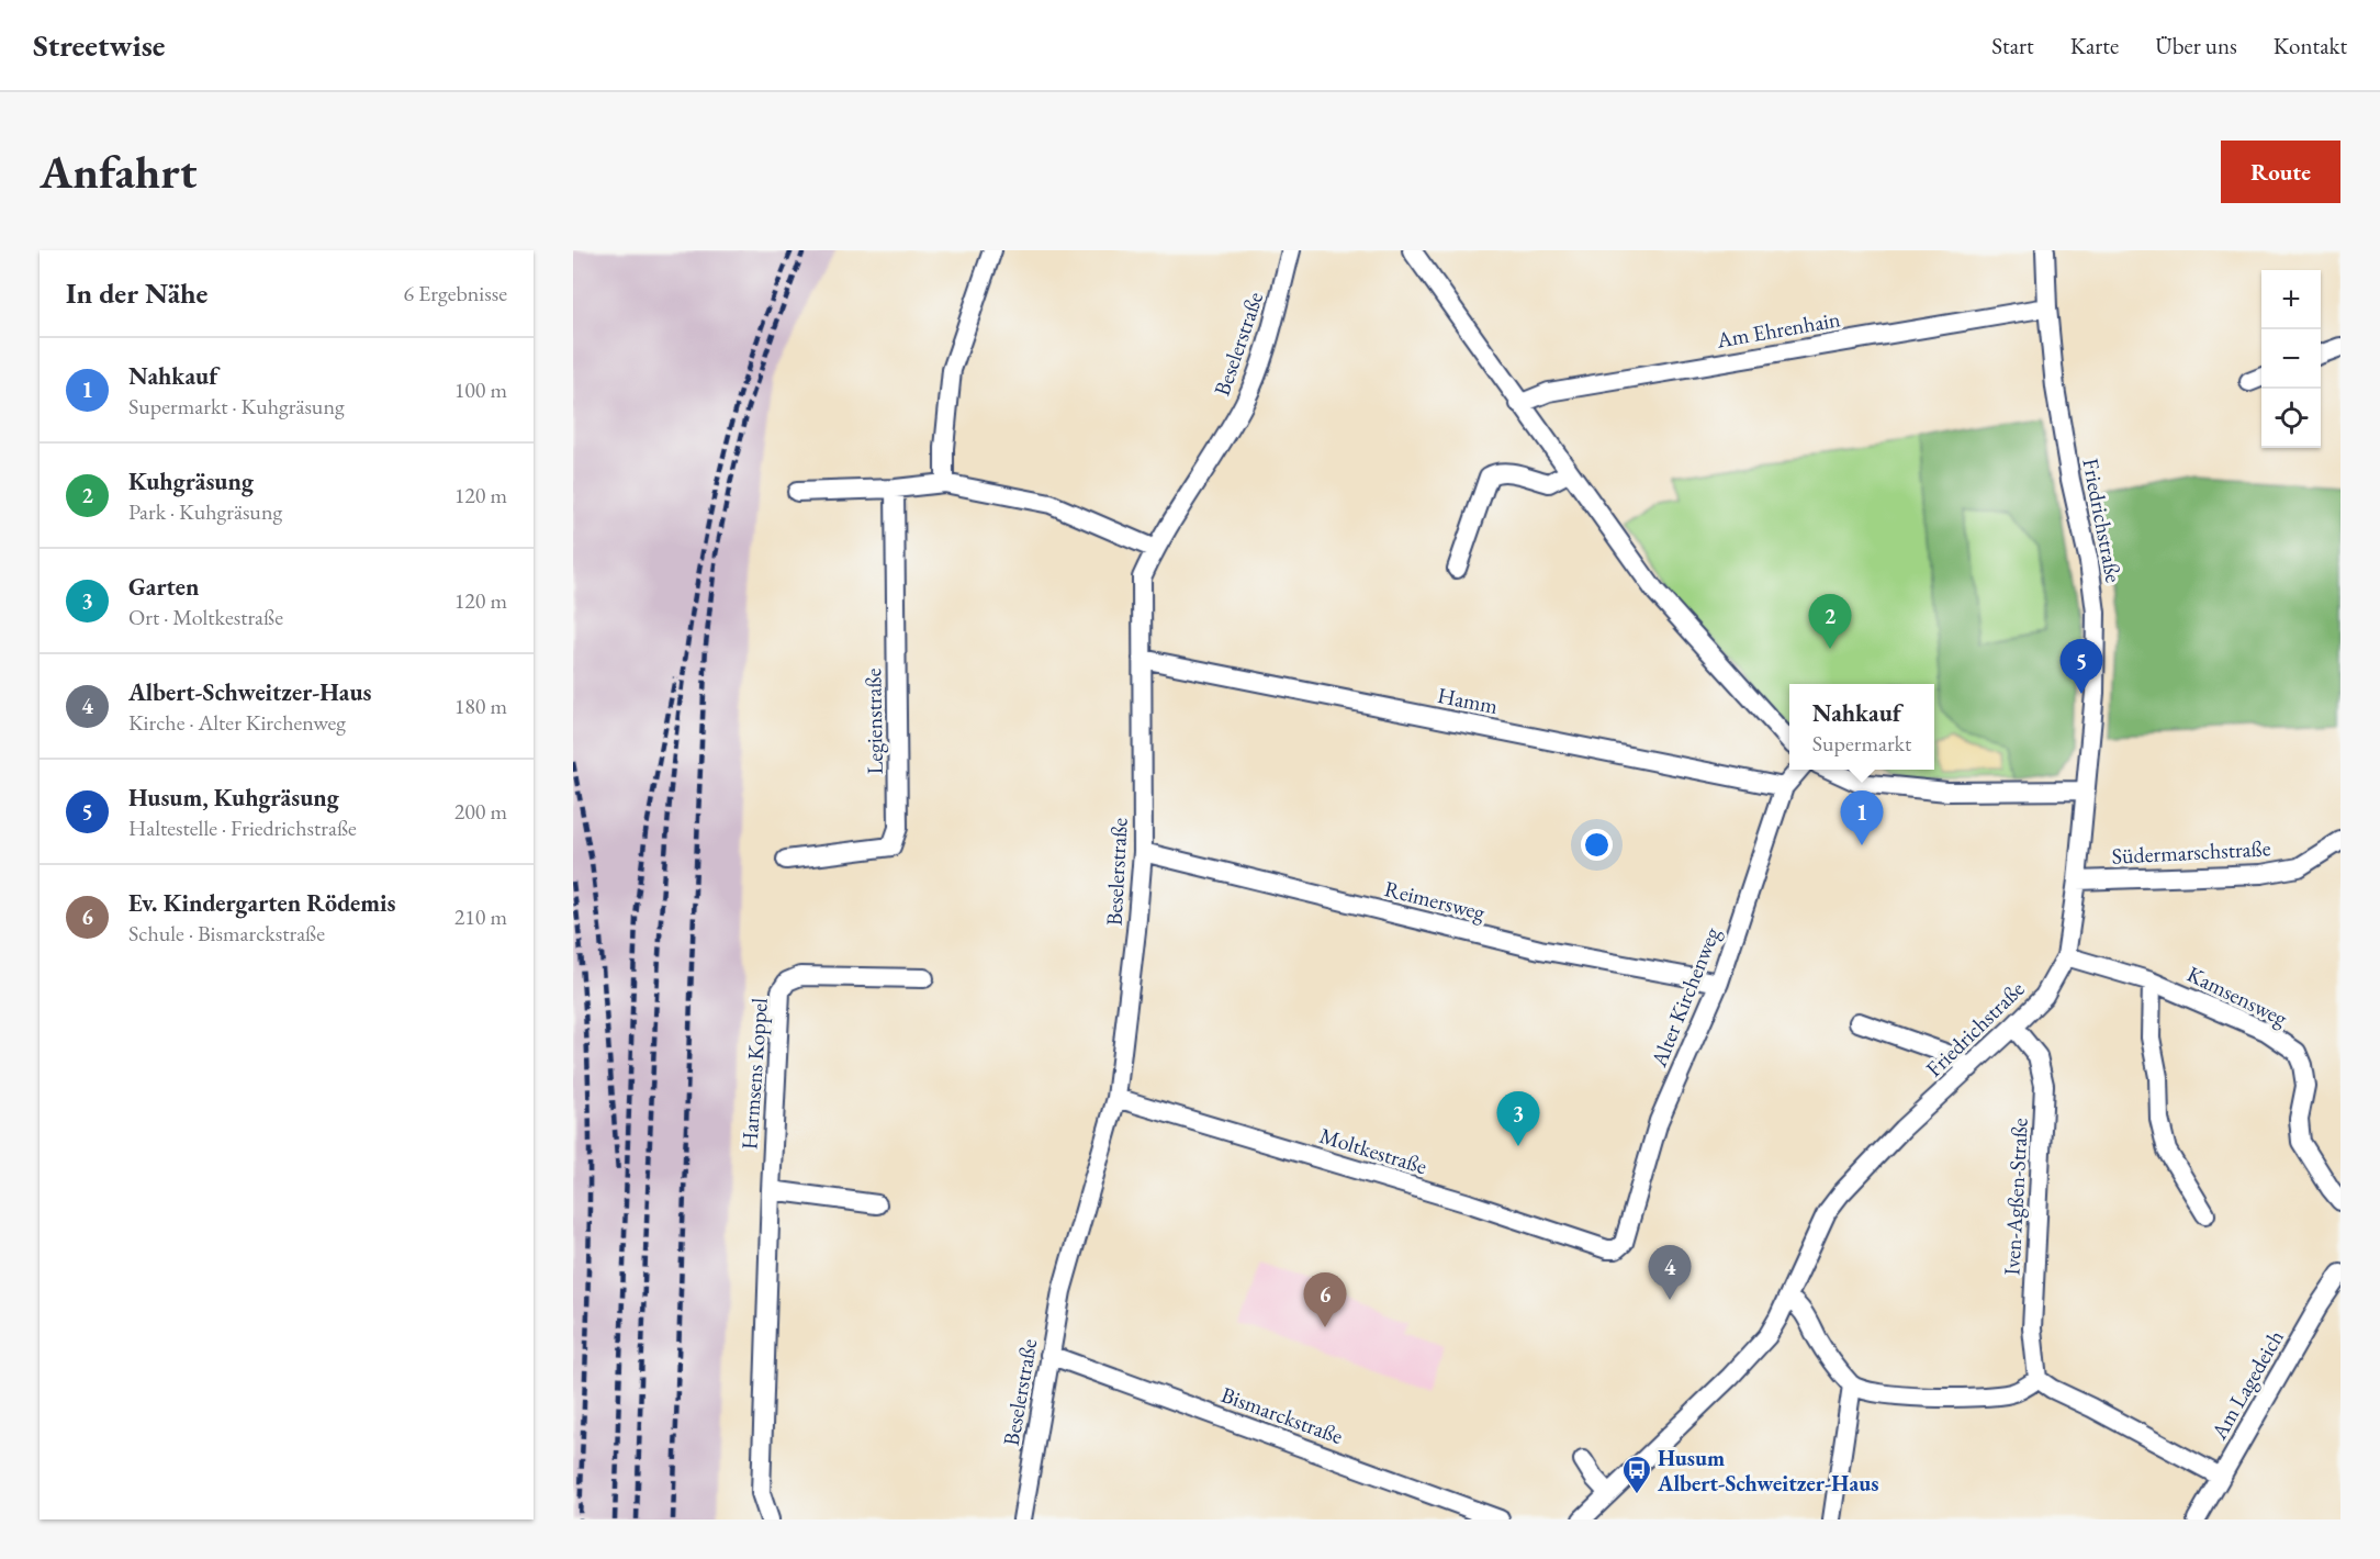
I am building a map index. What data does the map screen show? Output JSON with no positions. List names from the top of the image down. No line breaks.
{"streets":{"street":["Am Ehrenhain","Beselerstraße","Friedrichstraße","Hamm","Legienstraße","Südermarschstraße","Reimersweg","Kamsensweg","Alter Kirchenweg","Harmsens Koppel","Moltkestraße","Iven-Agßen-Straße","Am Lagedeich","Bismarckstraße"]},"crossings":[["Am Ehrenhain","Friedrichstraße"],["Beselerstraße","Hamm"],["Beselerstraße","Reimersweg"],["Beselerstraße","Moltkestraße"],["Beselerstraße","Bismarckstraße"],["Friedrichstraße","Südermarschstraße"],["Friedrichstraße","Kamsensweg"],["Friedrichstraße","Iven-Agßen-Straße"],["Hamm","Alter Kirchenweg"],["Reimersweg","Alter Kirchenweg"],["Alter Kirchenweg","Moltkestraße"]],"places":{"bus stop":["Husum Albert-Schweitzer-Haus"]},"page":{"header":"Streetwise","nav":["Start","Karte","Über uns","Kontakt"],"buttons":"Route","title":"Anfahrt","heading":["In der Nähe","6 Ergebnisse"],"map_buttons":["+","−"],"list":[{"mark":"1","name":"Nahkauf","note":"Supermarkt · Kuhgräsung","value":"100 m"},{"mark":"2","name":"Kuhgräsung","note":"Park · Kuhgräsung","value":"120 m"},{"mark":"3","name":"Garten","note":"Ort · Moltkestraße","value":"120 m"},{"mark":"4","name":"Albert-Schweitzer-Haus","note":"Kirche · Alter Kirchenweg","value":"180 m"},{"mark":"5","name":"Husum, Kuhgräsung","note":"Haltestelle · Friedrichstraße","value":"200 m"},{"mark":"6","name":"Ev. Kindergarten Rödemis","note":"Schule · Bismarckstraße","value":"210 m"}],"pins":["2","5","1","3","4","6"],"popup":["Nahkauf","Supermarkt"]}}
